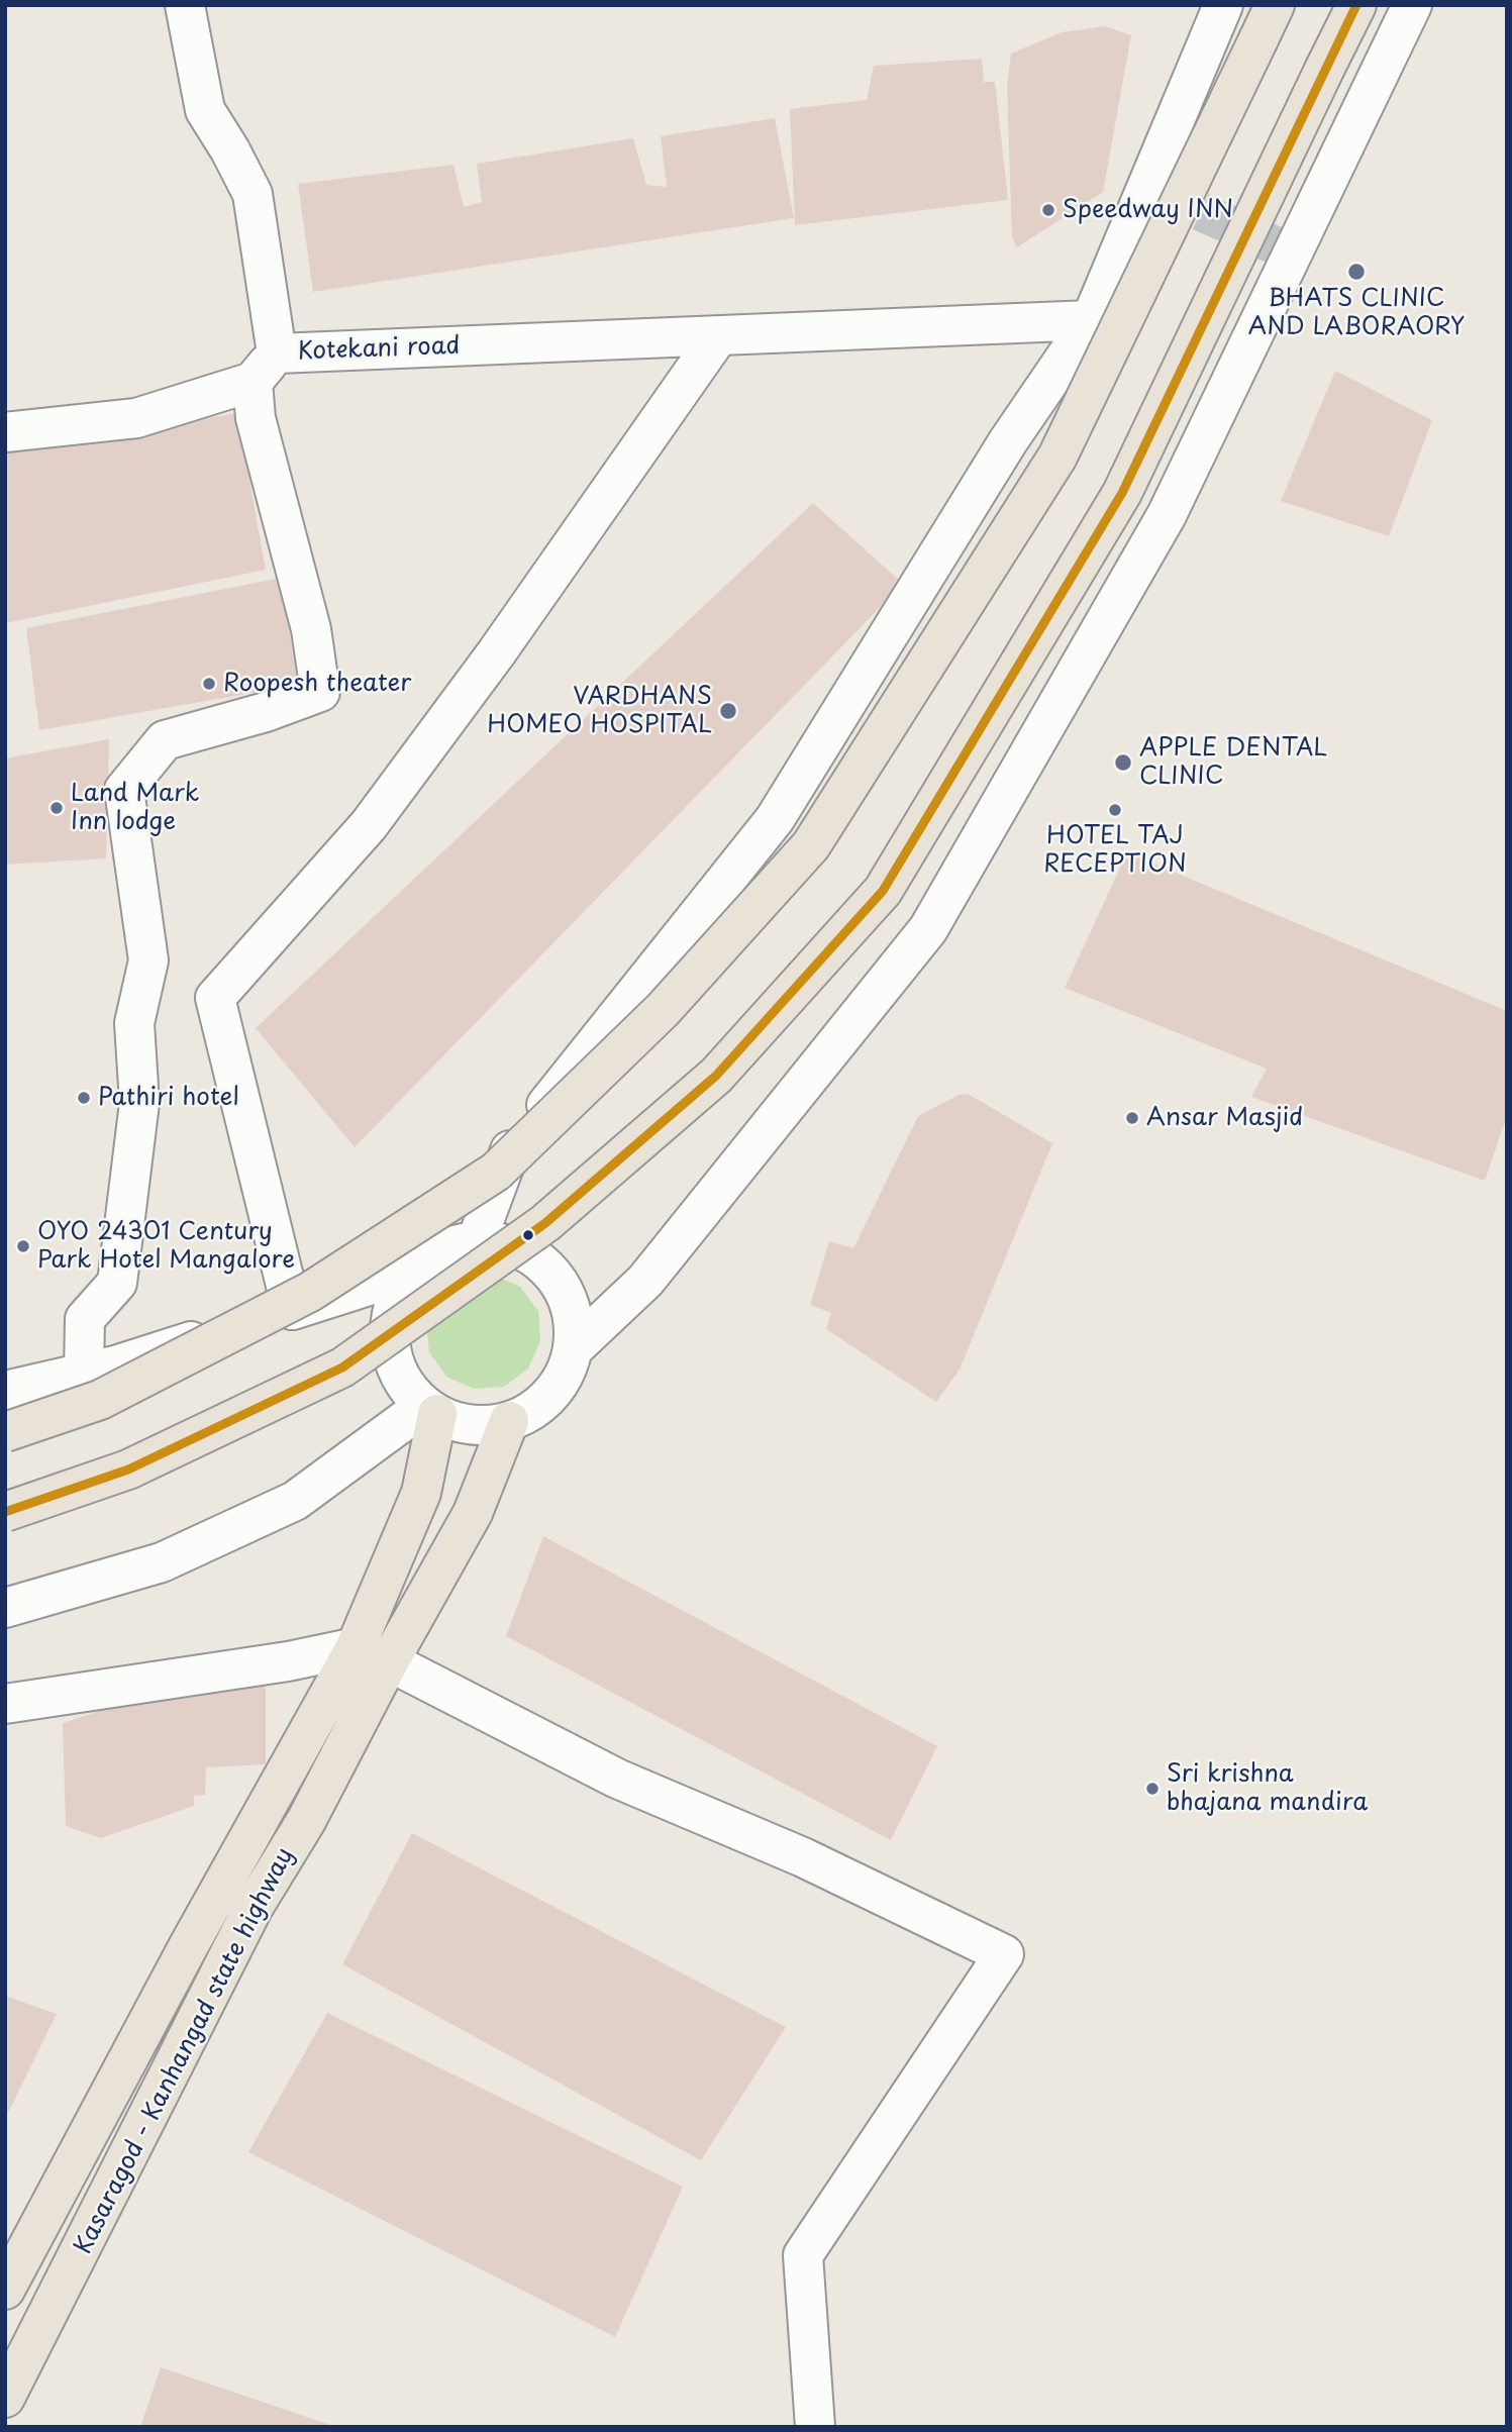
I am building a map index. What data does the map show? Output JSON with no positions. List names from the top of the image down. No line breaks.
{"streets":{"main road":["Kasaragod - Kanhangad state highway"],"street":["Kotekani road"]},"places":["Speedway INN","BHATS CLINIC AND LABORAORY","Roopesh theater","VARDHANS HOMEO HOSPITAL","APPLE DENTAL CLINIC","Land Mark Inn lodge","HOTEL TAJ RECEPTION","Pathiri hotel","Ansar Masjid","OYO 24301 Century Park Hotel Mangalore","Sri krishna bhajana mandira"]}
